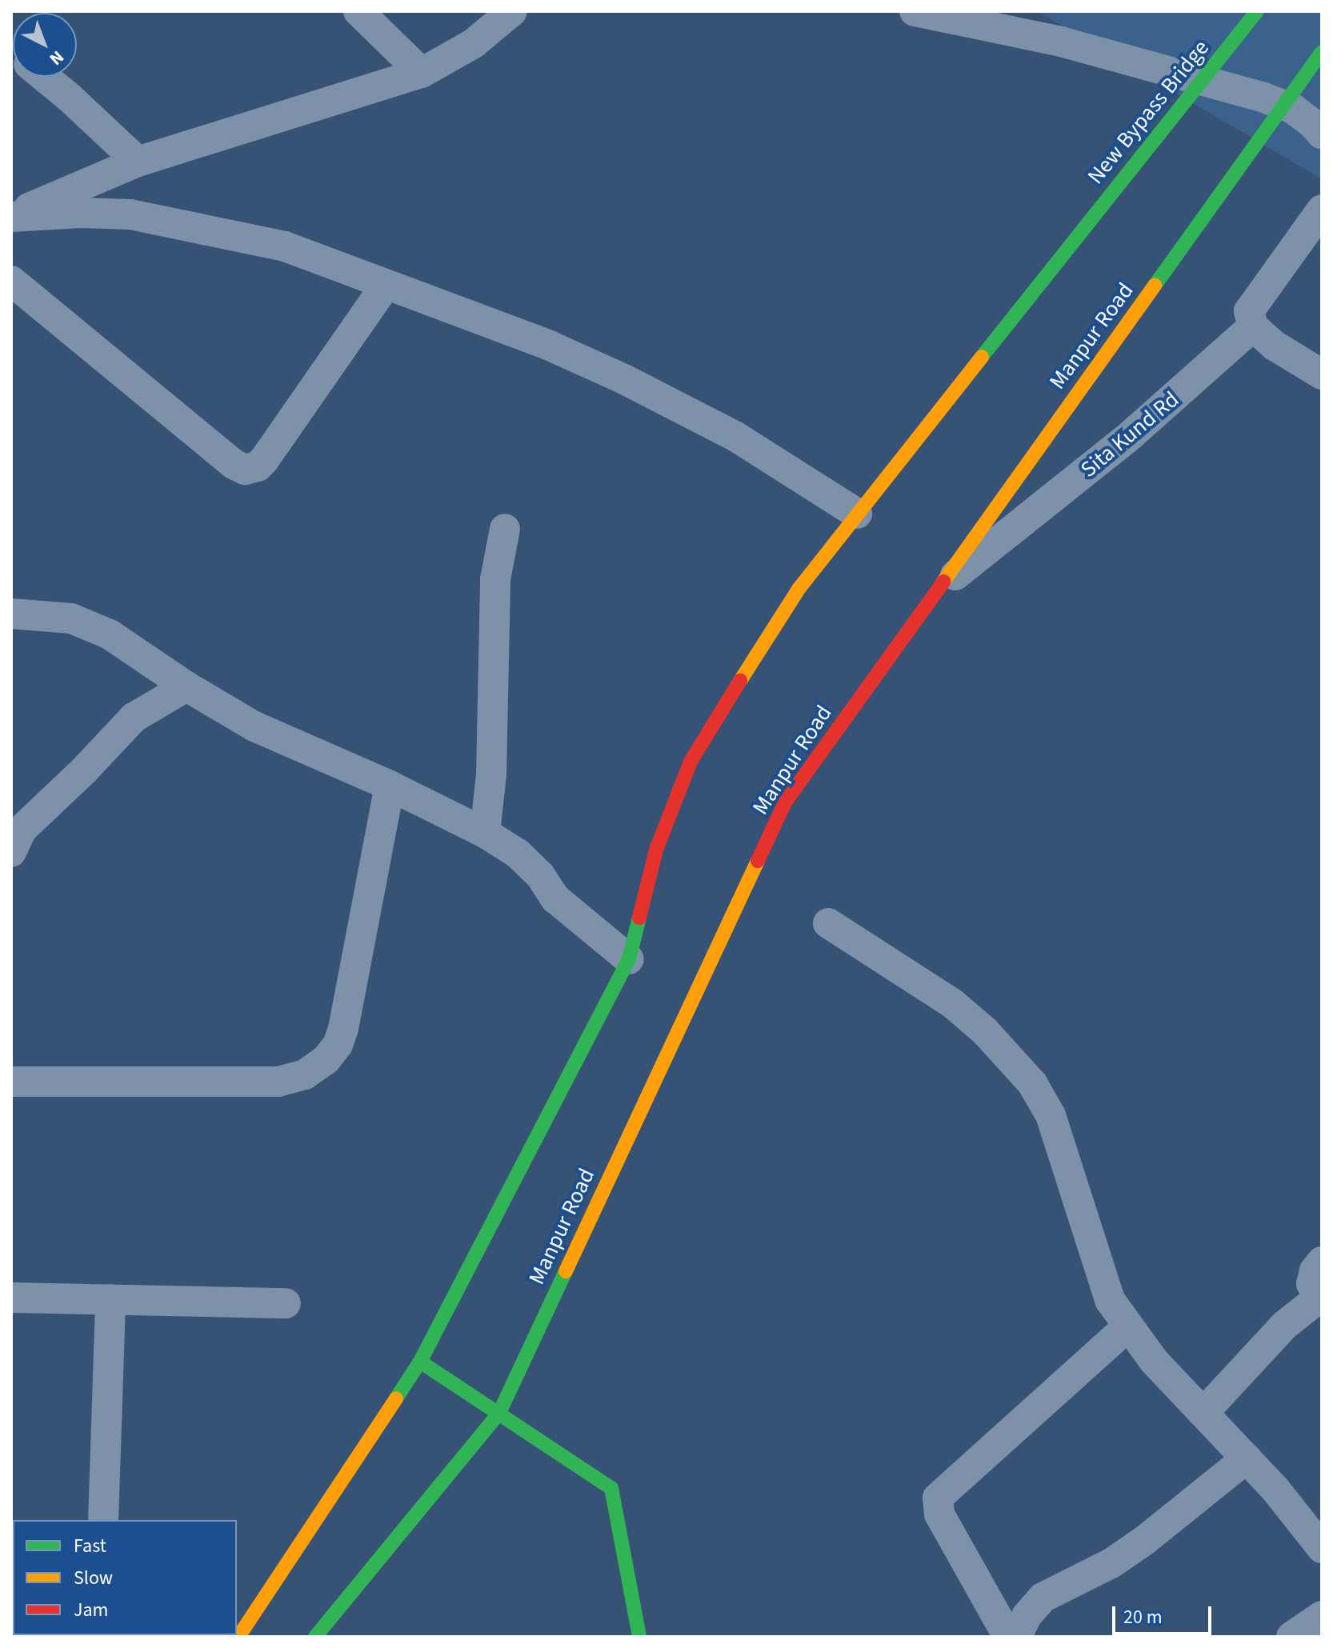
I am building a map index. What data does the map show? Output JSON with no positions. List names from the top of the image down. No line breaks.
{"streets":{"main road":["New Bypass Bridge","Manpur Road"],"street":["Sita Kund Rd"]},"crossings":[["Manpur Road","Sita Kund Rd"]],"legend":["Fast","Slow","Jam"],"scale_bar":"20 m","north":"bottom right"}
